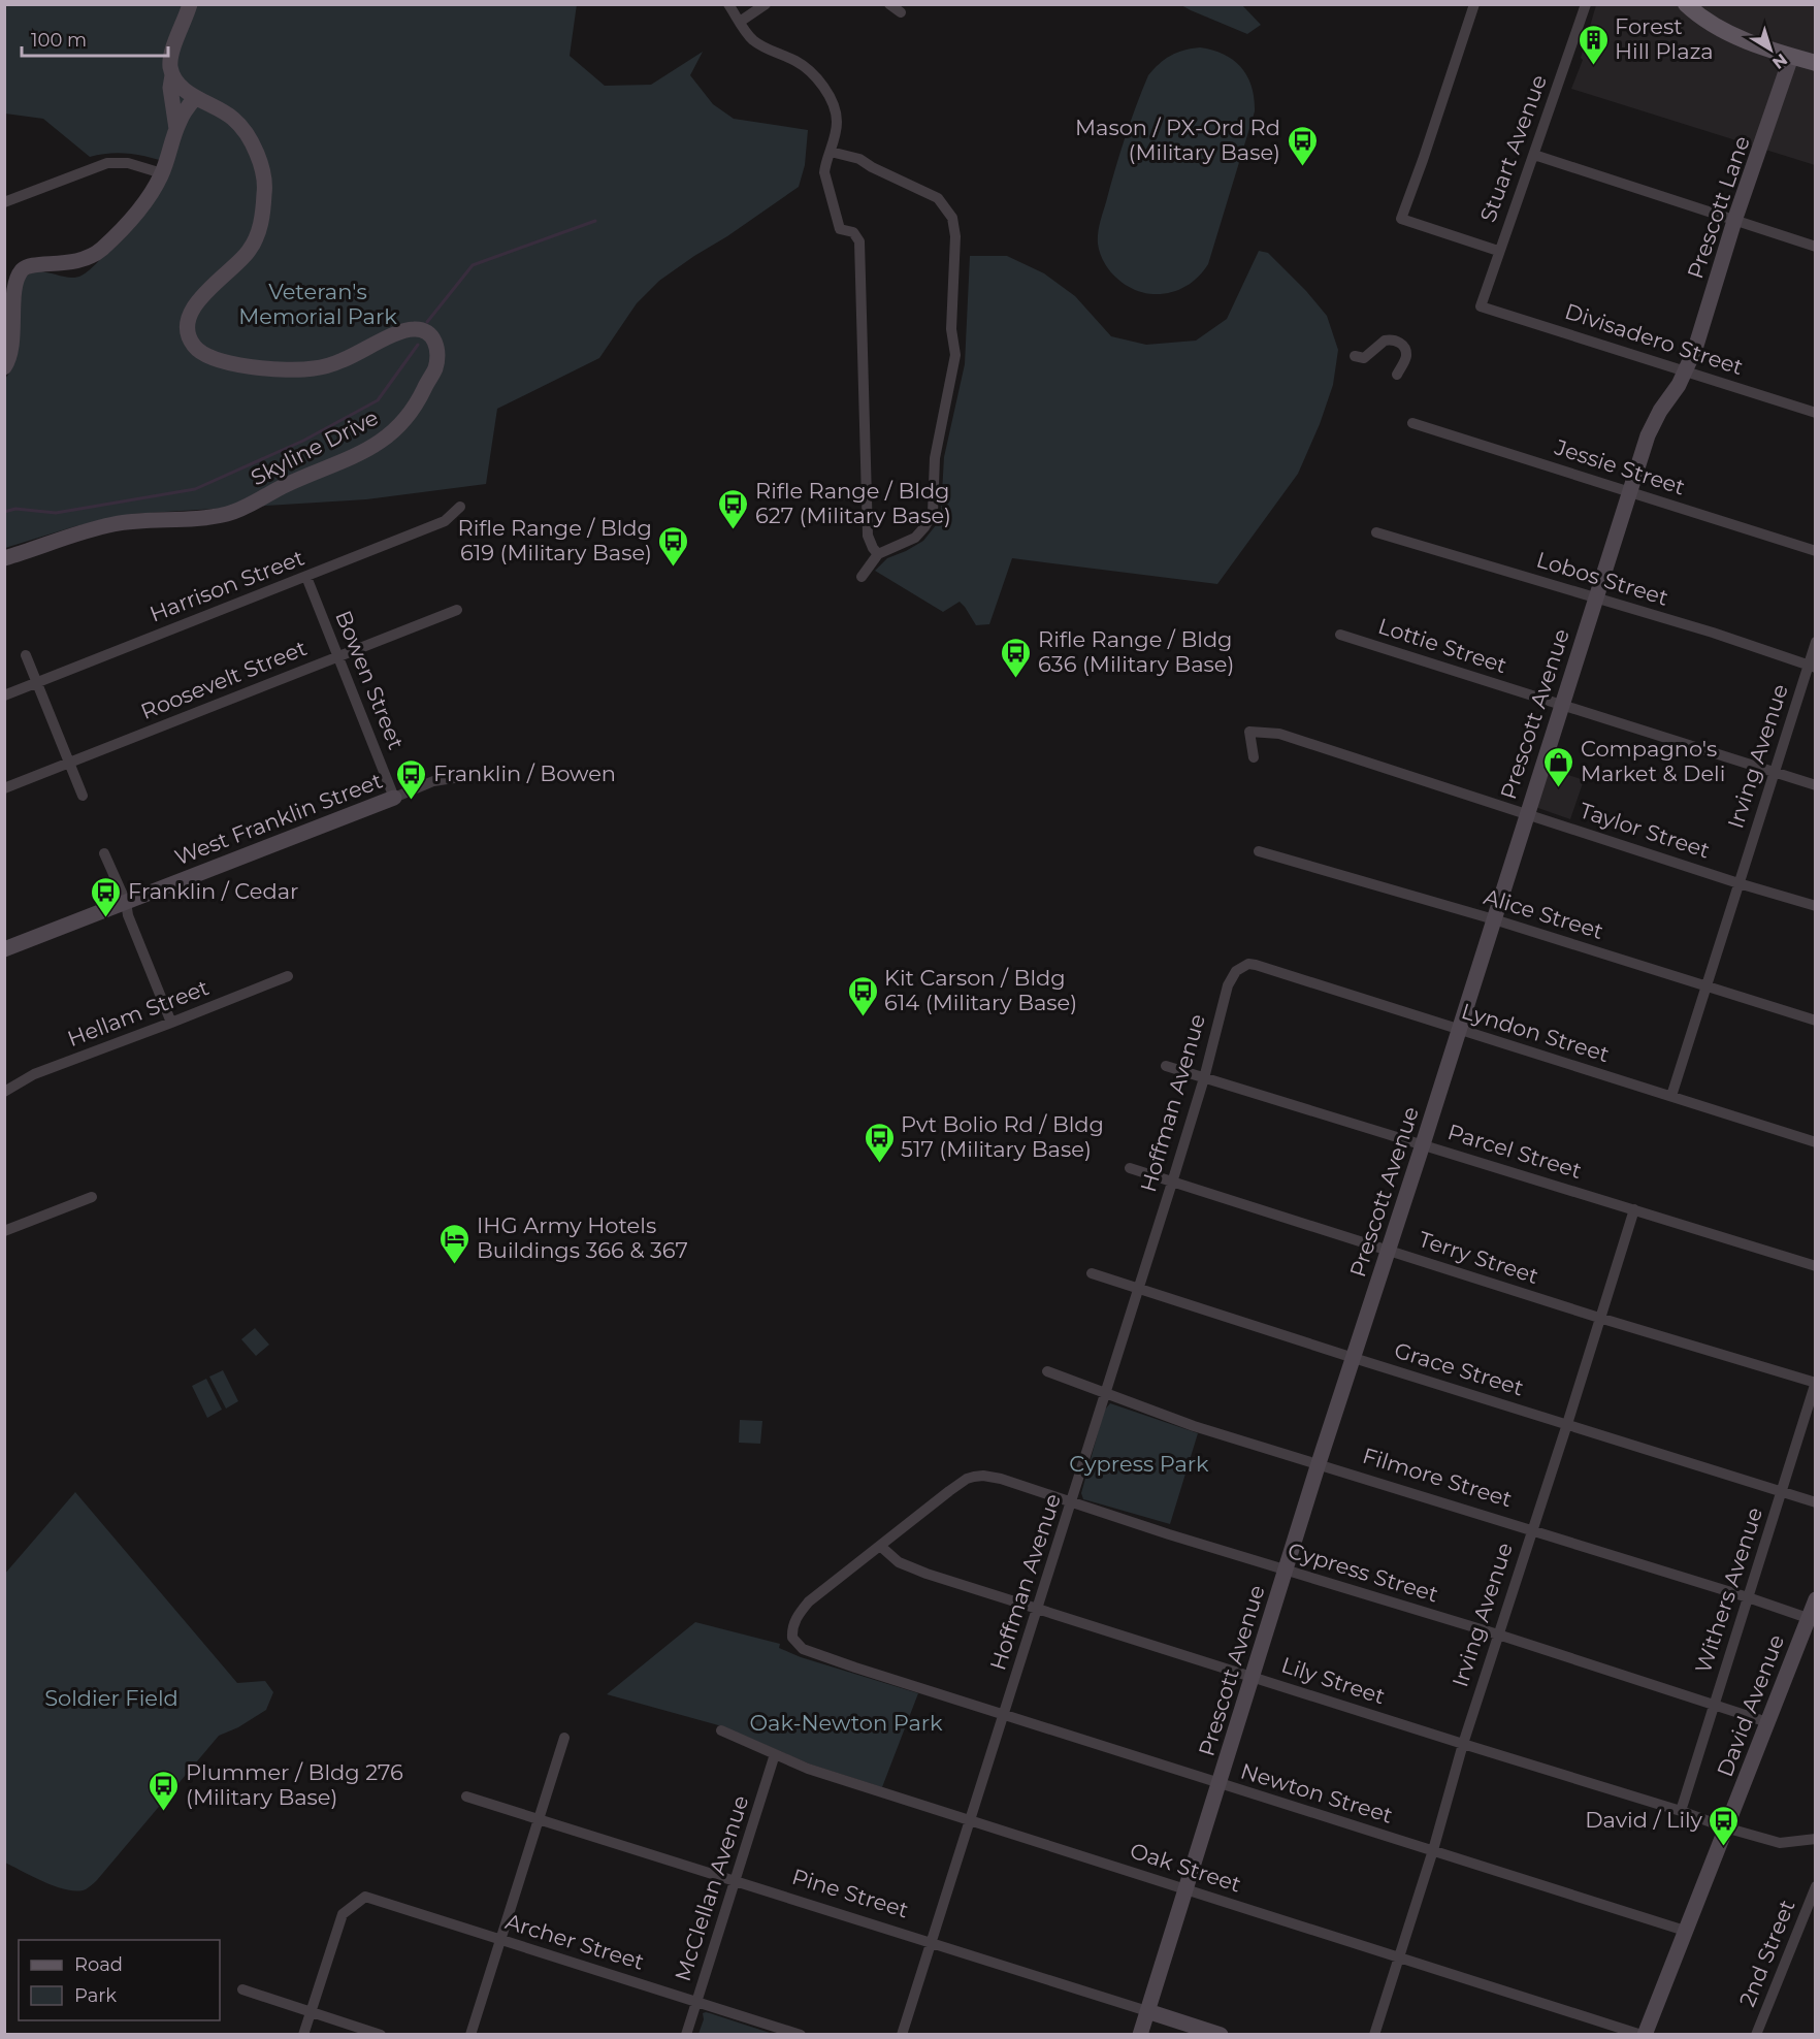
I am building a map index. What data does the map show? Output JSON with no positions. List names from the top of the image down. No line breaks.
{"streets":{"street":["Stuart Avenue","Prescott Lane","Divisadero Street","Skyline Drive","Jessie Street","Lobos Street","Harrison Street","Lottie Street","Roosevelt Street","Bowen Street","Prescott Avenue","Irving Avenue","West Franklin Street","Taylor Street","Alice Street","Hellam Street","Lyndon Street","Hoffman Avenue","Parcel Street","Terry Street","Grace Street","Filmore Street","Cypress Street","Withers Avenue","Lily Street","David Avenue","Newton Street","Oak Street","McClellan Avenue","Pine Street","Archer Street","2nd Street"]},"crossings":[["Stuart Avenue","Divisadero Street"],["Prescott Lane","Divisadero Street"],["Prescott Lane","Prescott Avenue"],["Divisadero Street","Prescott Avenue"],["Jessie Street","Prescott Avenue"],["Lobos Street","Prescott Avenue"],["Lobos Street","Irving Avenue"],["Harrison Street","Bowen Street"],["Lottie Street","Prescott Avenue"],["Lottie Street","Irving Avenue"],["Roosevelt Street","Bowen Street"],["Bowen Street","West Franklin Street"],["Prescott Avenue","Taylor Street"],["Prescott Avenue","Alice Street"],["Prescott Avenue","Lyndon Street"],["Prescott Avenue","Parcel Street"],["Prescott Avenue","Terry Street"],["Prescott Avenue","Grace Street"],["Prescott Avenue","Filmore Street"],["Prescott Avenue","Cypress Street"],["Prescott Avenue","Lily Street"],["Prescott Avenue","Newton Street"],["Prescott Avenue","Oak Street"],["Prescott Avenue","Pine Street"],["Irving Avenue","Taylor Street"],["Irving Avenue","Alice Street"],["Irving Avenue","Lyndon Street"],["Irving Avenue","Parcel Street"],["Irving Avenue","Terry Street"],["Irving Avenue","Grace Street"],["Irving Avenue","Filmore Street"],["Irving Avenue","Cypress Street"],["Irving Avenue","Lily Street"],["Irving Avenue","Newton Street"],["Irving Avenue","Oak Street"],["Lyndon Street","Hoffman Avenue"],["Hoffman Avenue","Parcel Street"],["Hoffman Avenue","Terry Street"],["Hoffman Avenue","Grace Street"],["Hoffman Avenue","Filmore Street"],["Hoffman Avenue","Cypress Street"],["Hoffman Avenue","Lily Street"],["Hoffman Avenue","Newton Street"],["Hoffman Avenue","Oak Street"],["Hoffman Avenue","Pine Street"],["Terry Street","Withers Avenue"],["Grace Street","Withers Avenue"],["Filmore Street","Withers Avenue"],["Filmore Street","David Avenue"],["Cypress Street","Withers Avenue"],["Cypress Street","Lily Street"],["Cypress Street","David Avenue"],["Cypress Street","Newton Street"],["Withers Avenue","Lily Street"],["Lily Street","David Avenue"],["Lily Street","Newton Street"],["David Avenue","Newton Street"],["David Avenue","Oak Street"],["Oak Street","McClellan Avenue"],["McClellan Avenue","Pine Street"],["McClellan Avenue","Archer Street"]],"parks":["Veteran's Memorial Park","Cypress Park","Soldier Field","Oak-Newton Park"],"places":{"building":["Forest Hill Plaza"],"bus stop":["Mason / PX-Ord Rd (Military Base)","Rifle Range / Bldg 627 (Military Base)","Rifle Range / Bldg 619 (Military Base)","Rifle Range / Bldg 636 (Military Base)","Franklin / Bowen","Franklin / Cedar","Kit Carson / Bldg 614 (Military Base)","Pvt Bolio Rd / Bldg 517 (Military Base)","Plummer / Bldg 276 (Military Base)","David / Lily"],"shop":["Compagno's Market & Deli"],"hotel":["IHG Army Hotels Buildings 366 & 367"]},"legend":["Road","Park"],"scale_bar":"100 m","north":"bottom right"}
